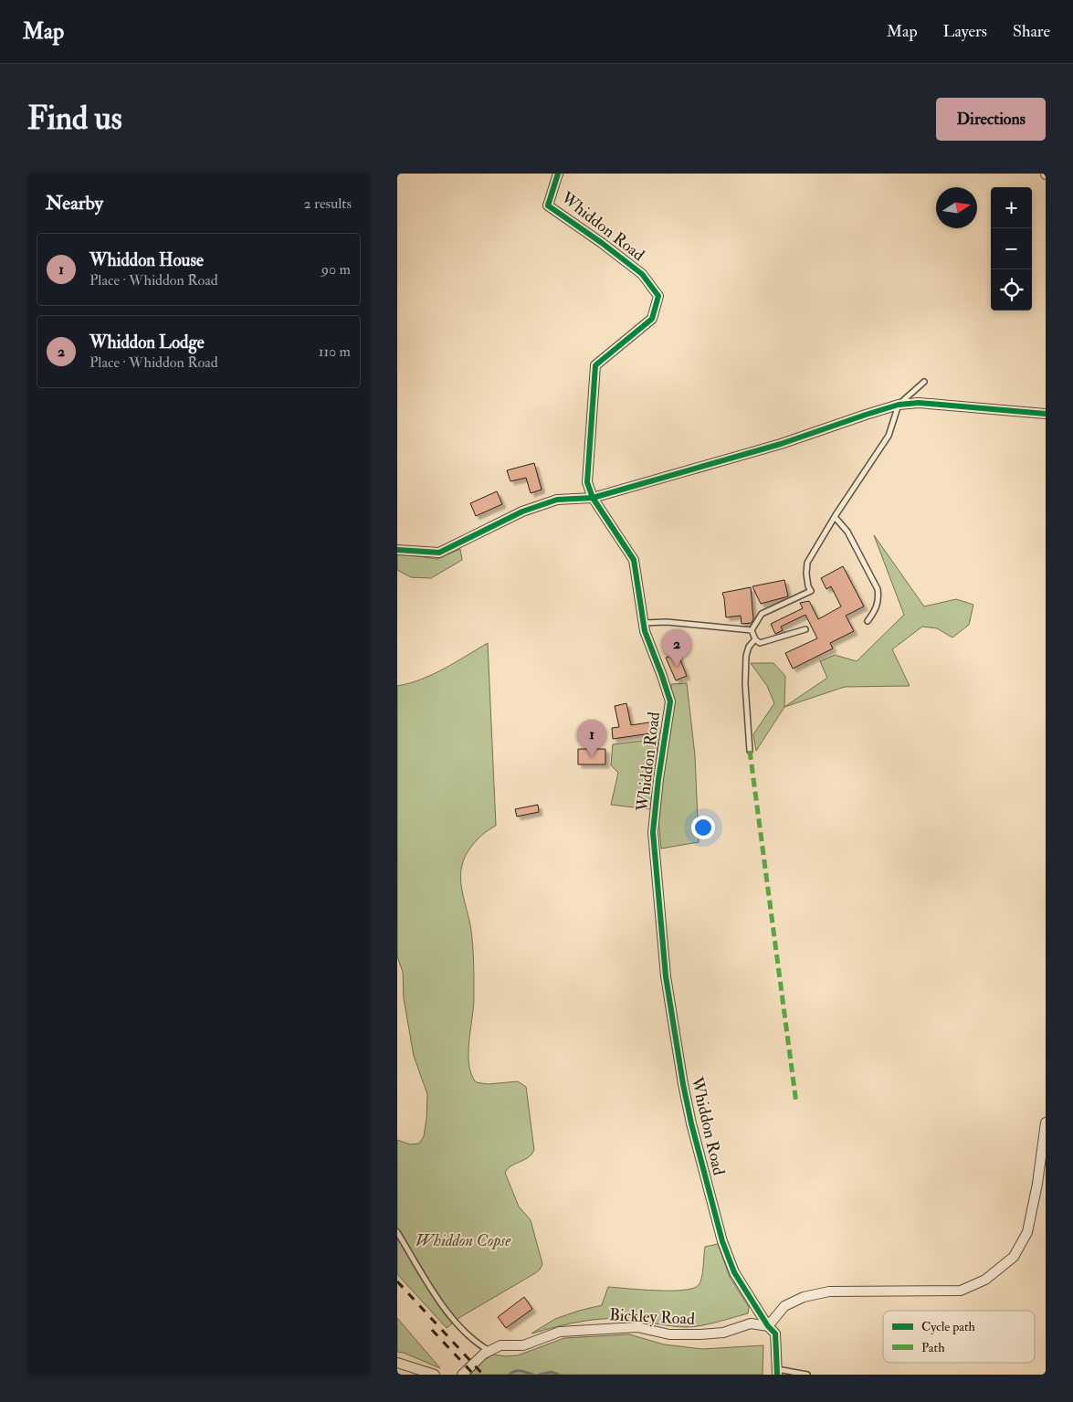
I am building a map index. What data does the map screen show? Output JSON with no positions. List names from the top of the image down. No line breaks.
{"streets":{"street":["Whiddon Road","Bickley Road"]},"crossings":[["Whiddon Road","Bickley Road"]],"parks":["Whiddon Copse"],"legend":["Cycle path","Path"],"north":"right","page":{"header":"Map","nav":["Map","Layers","Share"],"buttons":"Directions","title":"Find us","heading":["Nearby","2 results"],"map_buttons":["+","−"],"list":[{"mark":"1","name":"Whiddon House","note":"Place · Whiddon Road","value":"90 m"},{"mark":"2","name":"Whiddon Lodge","note":"Place · Whiddon Road","value":"110 m"}],"pins":["2","1"]}}
